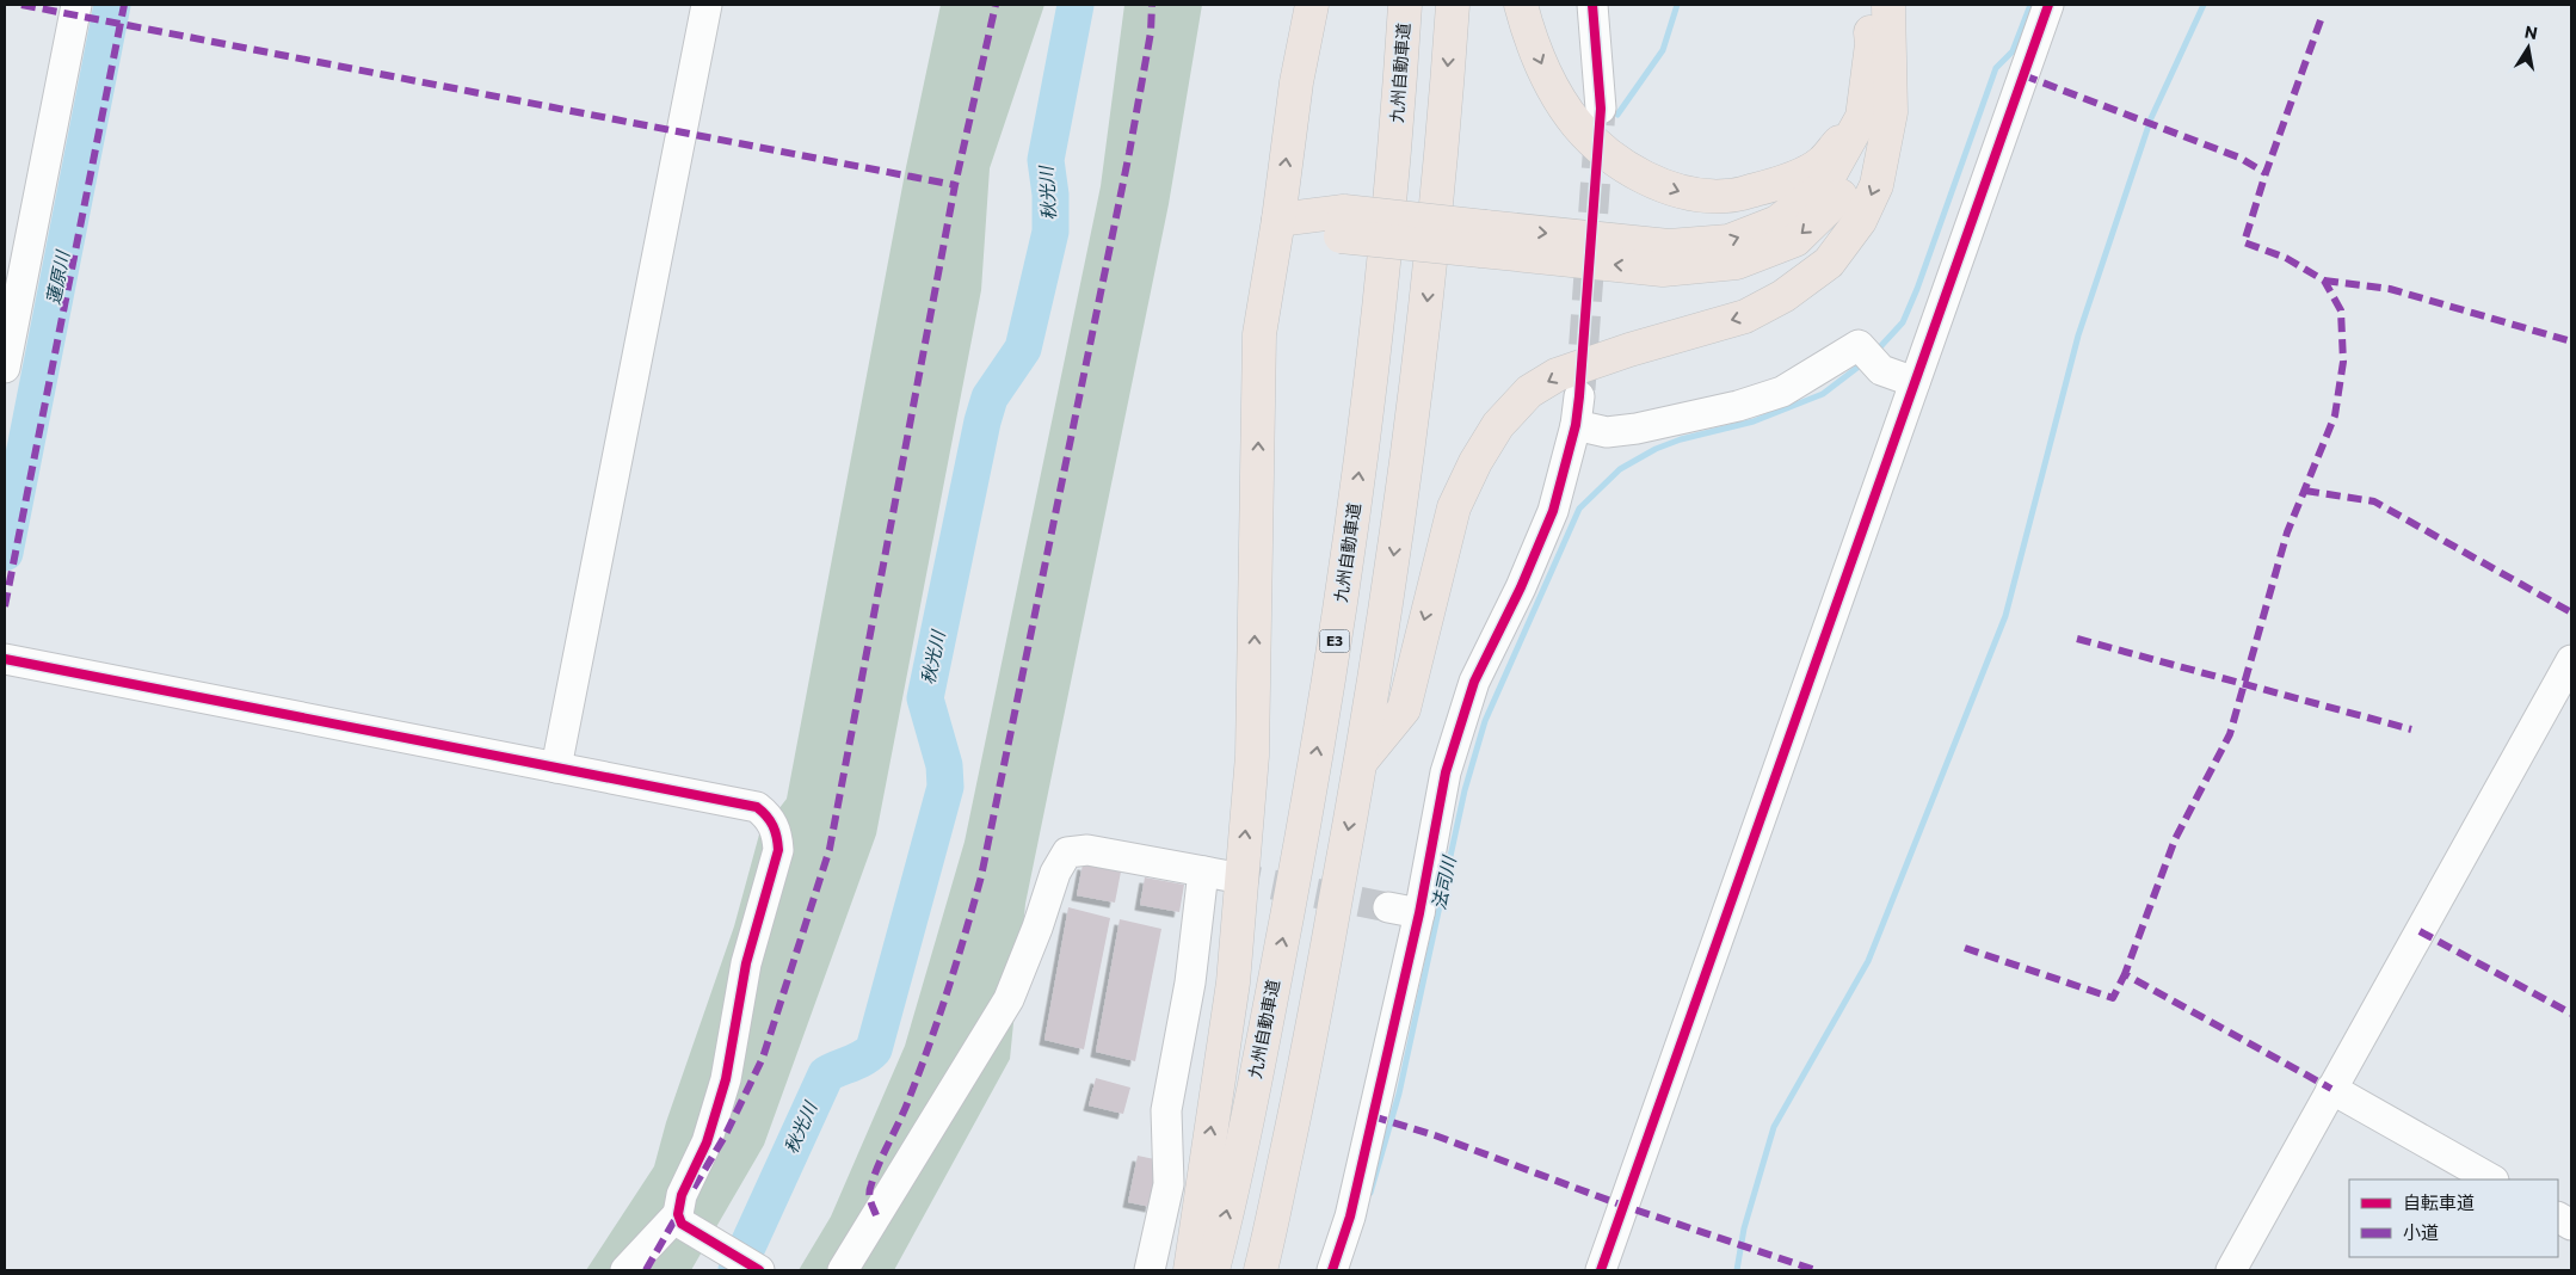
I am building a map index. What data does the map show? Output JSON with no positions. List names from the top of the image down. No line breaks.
{"streets":{"highway":["九州自動車道","E3"]},"water":["秋光川","蓮原川","法司川"],"legend":["自転車道","小道"],"north":"top"}
